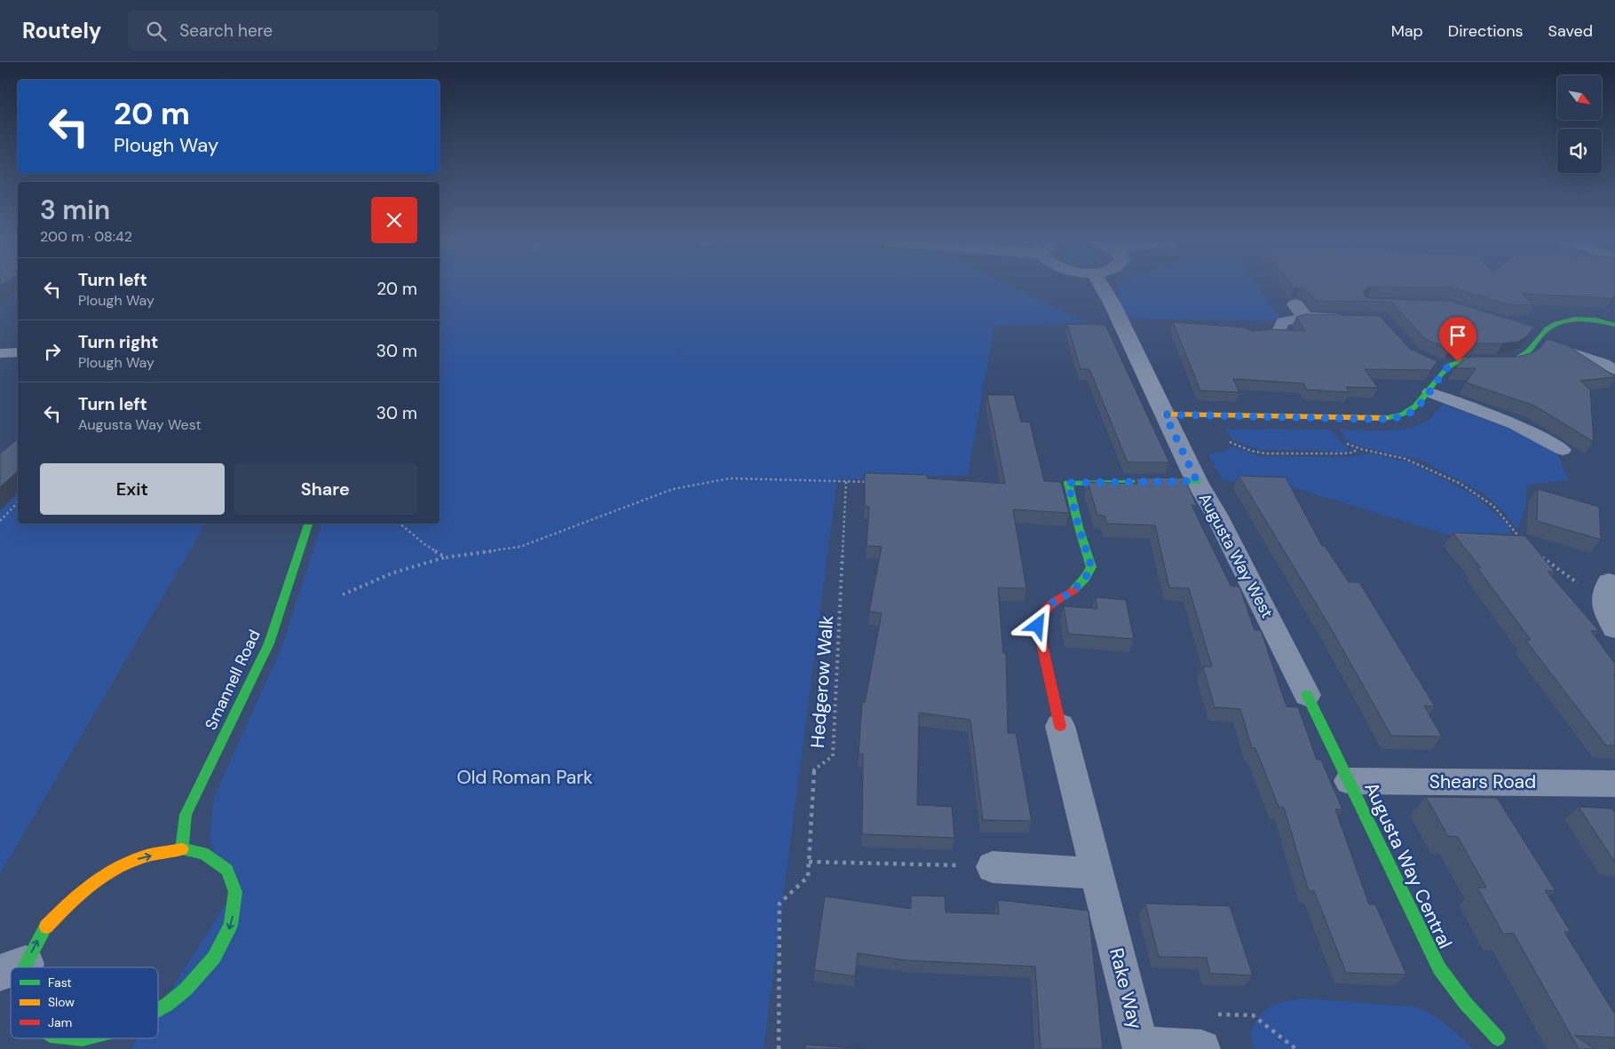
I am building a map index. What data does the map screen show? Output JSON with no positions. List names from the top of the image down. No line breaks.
{"streets":{"street":["Augusta Way West","Smannell Road","Shears Road","Augusta Way Central","Rake Way"],"path":["Hedgerow Walk"]},"crossings":[["Augusta Way West","Augusta Way Central"],["Shears Road","Augusta Way Central"]],"parks":["Old Roman Park"],"legend":["Fast","Slow","Jam"],"north":"bottom right","page":{"header":"Routely","search":"Search here","nav":["Map","Directions","Saved"],"turn":["20 m","Plough Way"],"heading":["3 min","200 m · 08:42"],"list":[{"name":"Turn left","note":"Plough Way","value":"20 m"},{"name":"Turn right","note":"Plough Way","value":"30 m"},{"name":"Turn left","note":"Augusta Way West","value":"30 m"}],"buttons":["Exit","Share"]}}
